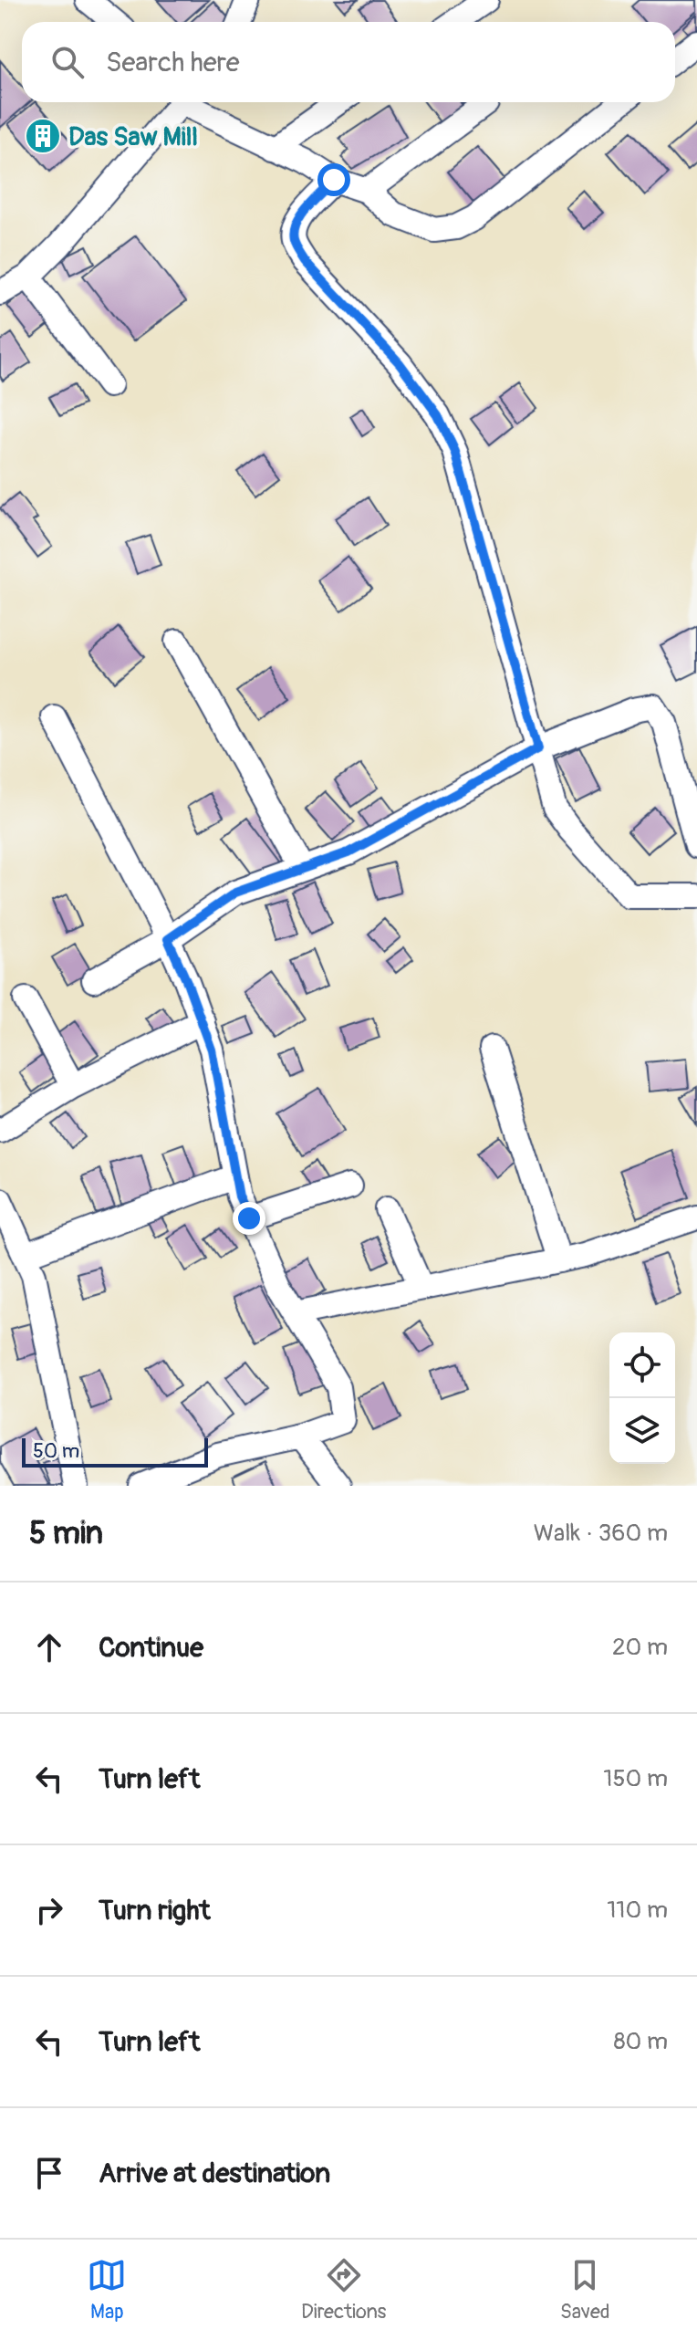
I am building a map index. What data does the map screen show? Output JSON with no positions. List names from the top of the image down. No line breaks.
{"places":{"building":["Das Saw Mill"]},"scale_bar":"50 m","page":{"search":"Search here","scale":"50 m","heading":["5 min","Walk · 360 m"],"list":[["Continue","20 m"],["Turn left","150 m"],["Turn right","110 m"],["Turn left","80 m"],"Arrive at destination"],"nav":["Map","Directions","Saved"]}}
